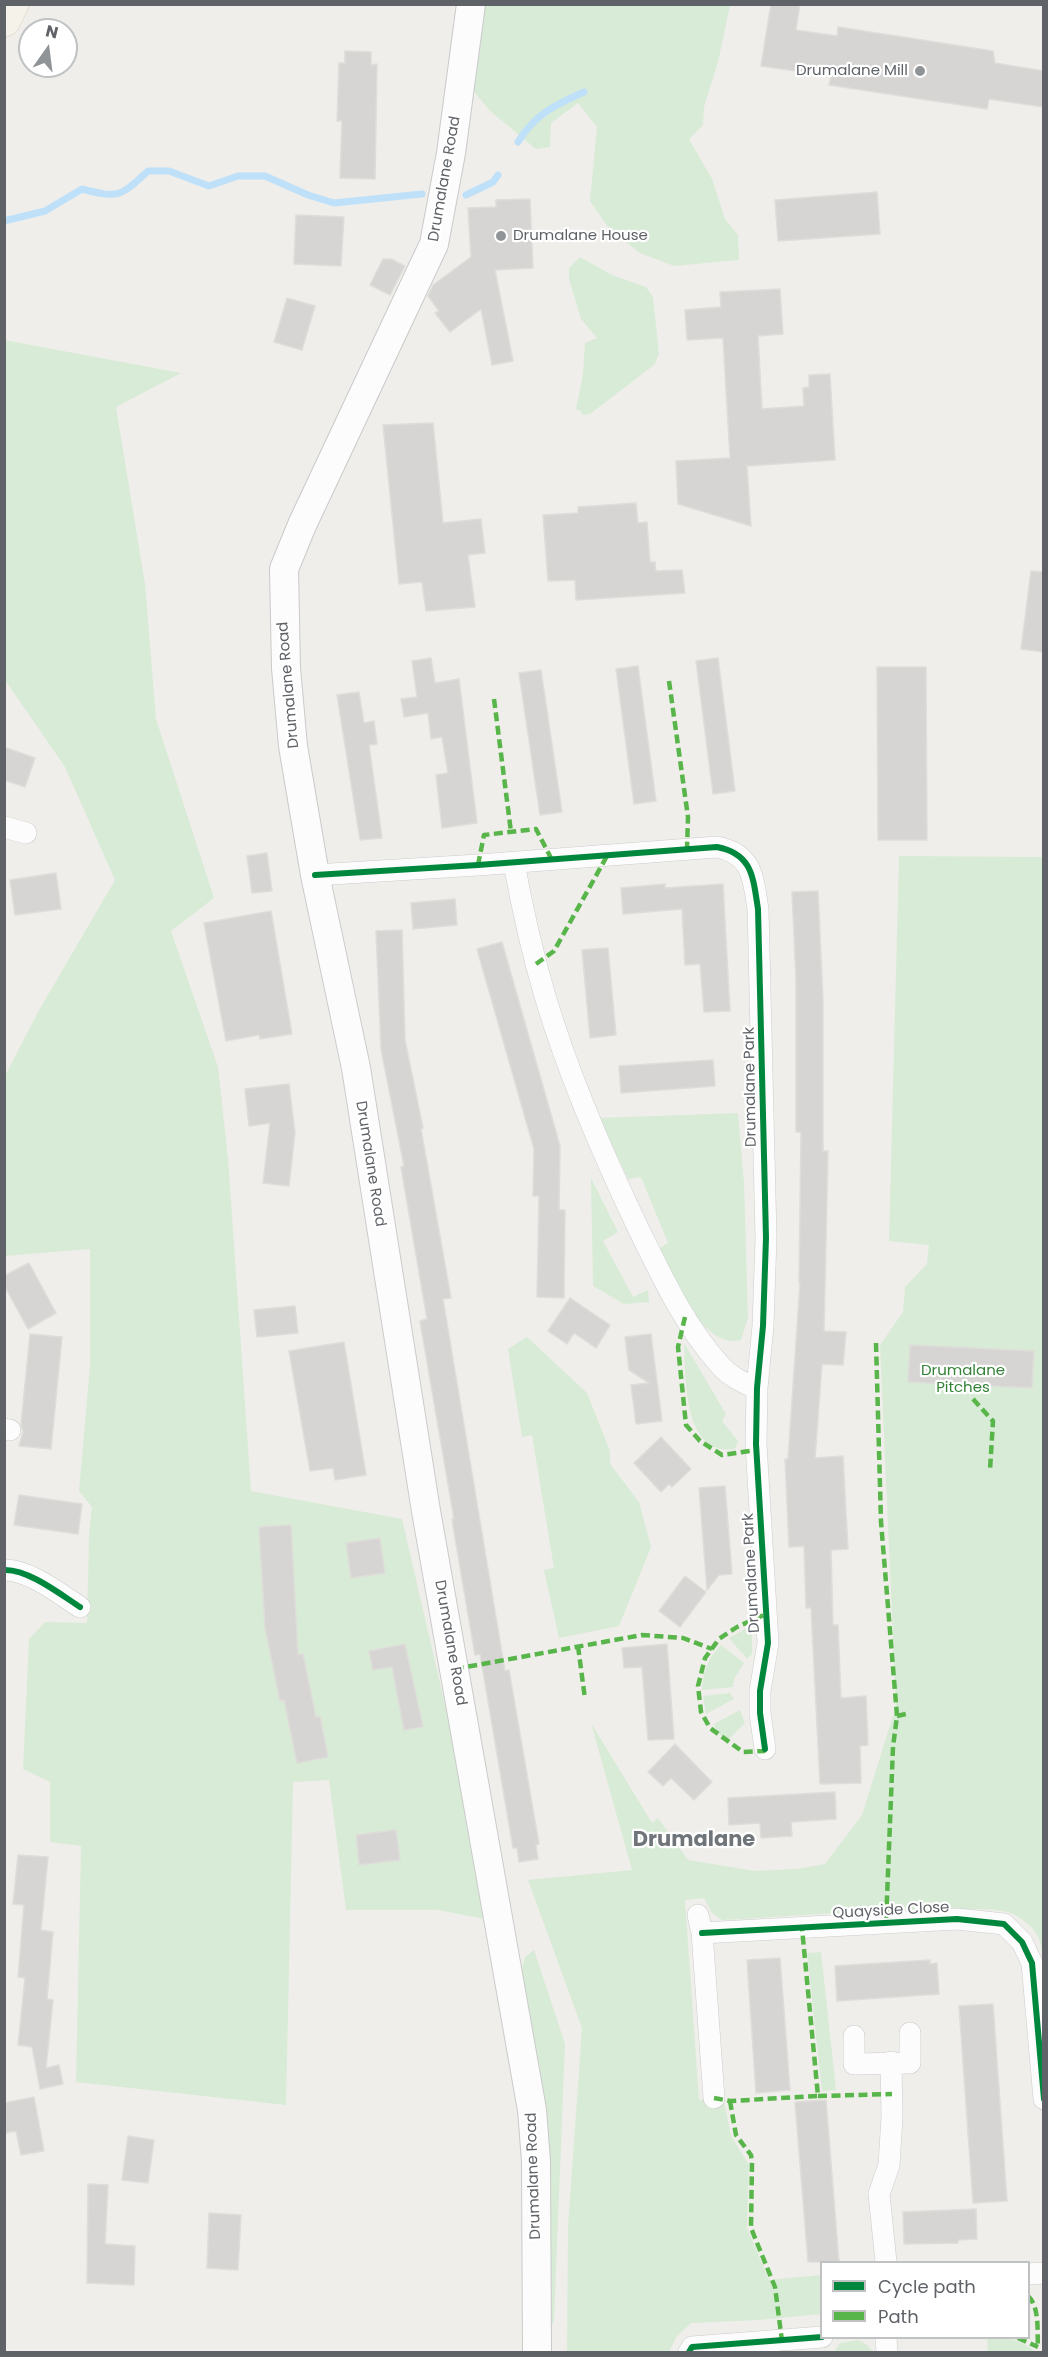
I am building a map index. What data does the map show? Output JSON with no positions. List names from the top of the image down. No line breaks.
{"streets":{"main road":["Drumalane Road"],"street":["Drumalane Park","Quayside Close"]},"crossings":[["Drumalane Road","Drumalane Park"]],"districts":["Drumalane"],"parks":["Drumalane Pitches"],"places":["Drumalane Mill","Drumalane House"],"legend":["Cycle path","Path"],"north":"top"}
